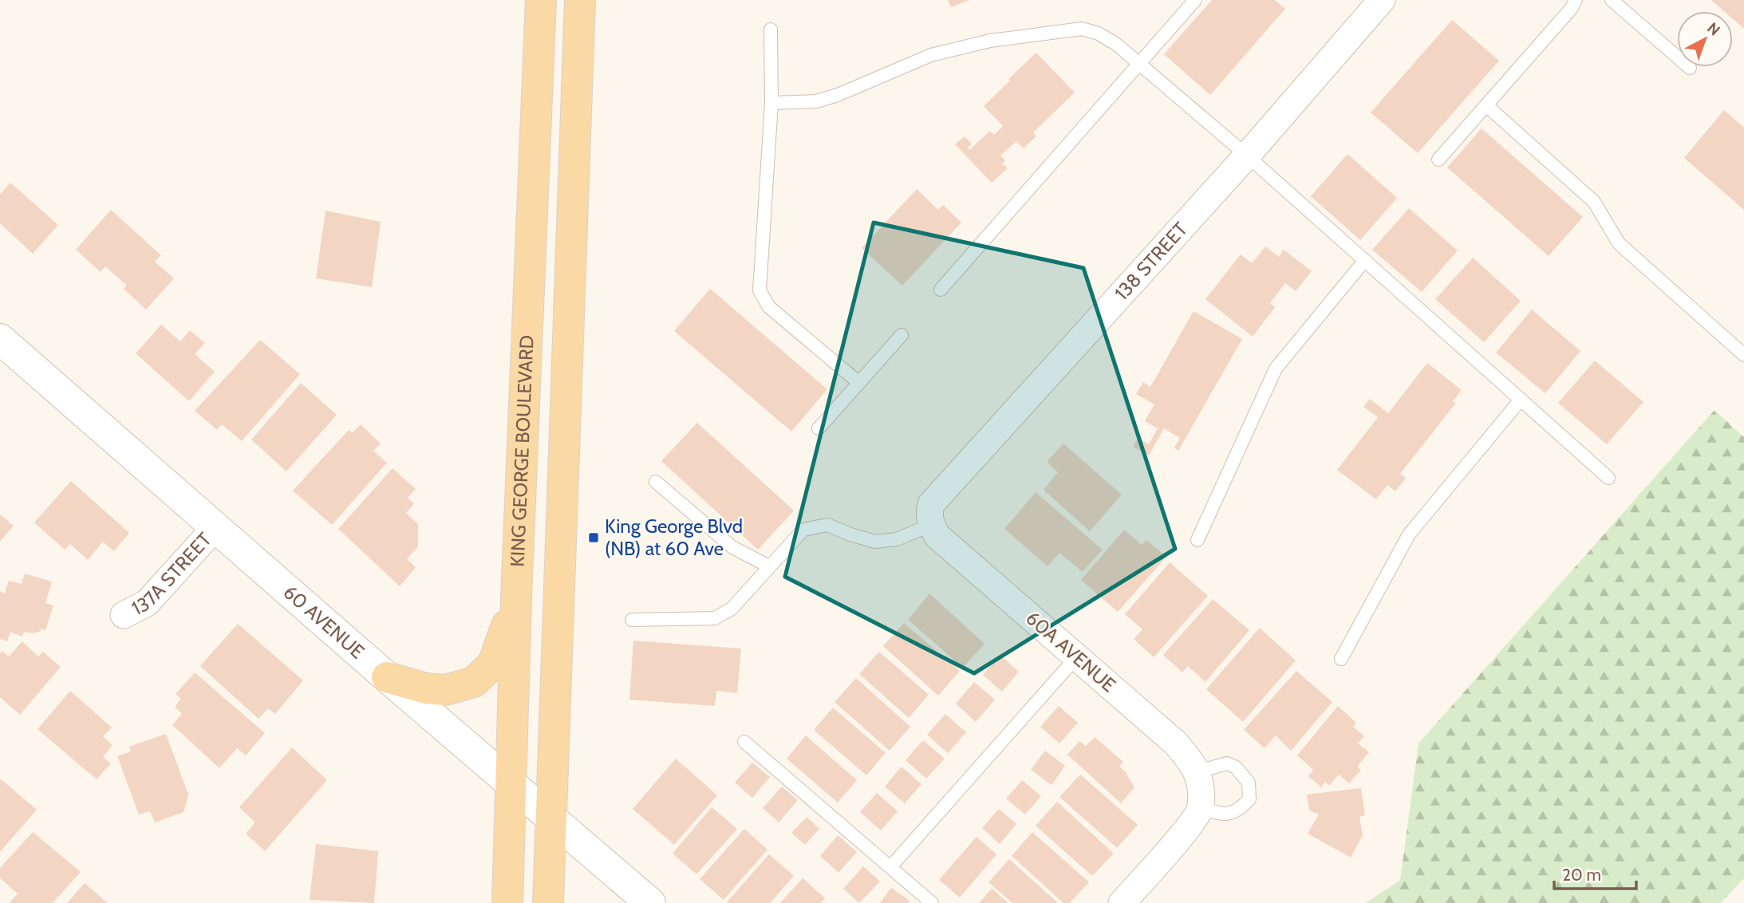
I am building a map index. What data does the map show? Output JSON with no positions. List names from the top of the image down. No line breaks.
{"streets":{"main road":["KING GEORGE BOULEVARD"],"street":["138 STREET","137A STREET","60 AVENUE","60A AVENUE"]},"crossings":[["138 STREET","60A AVENUE"],["KING GEORGE BOULEVARD","60 AVENUE"],["137A STREET","60 AVENUE"]],"places":{"transit":["King George Blvd (NB) at 60 Ave"]},"scale_bar":"20 m","north":"top right"}
